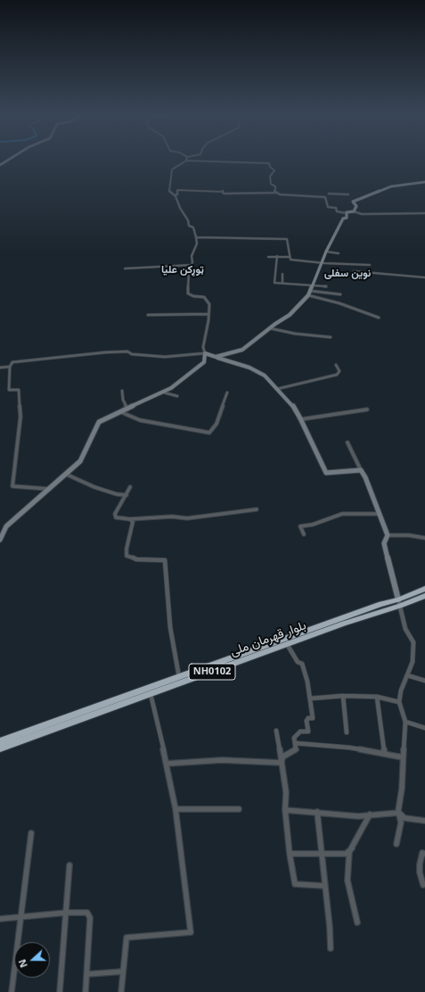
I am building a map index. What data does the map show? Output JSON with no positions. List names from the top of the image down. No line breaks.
{"streets":{"highway":["بلوار قهرمان ملی","NH0102"]},"districts":["ټوړکن علیا","نوین سفلى"],"north":"left"}
